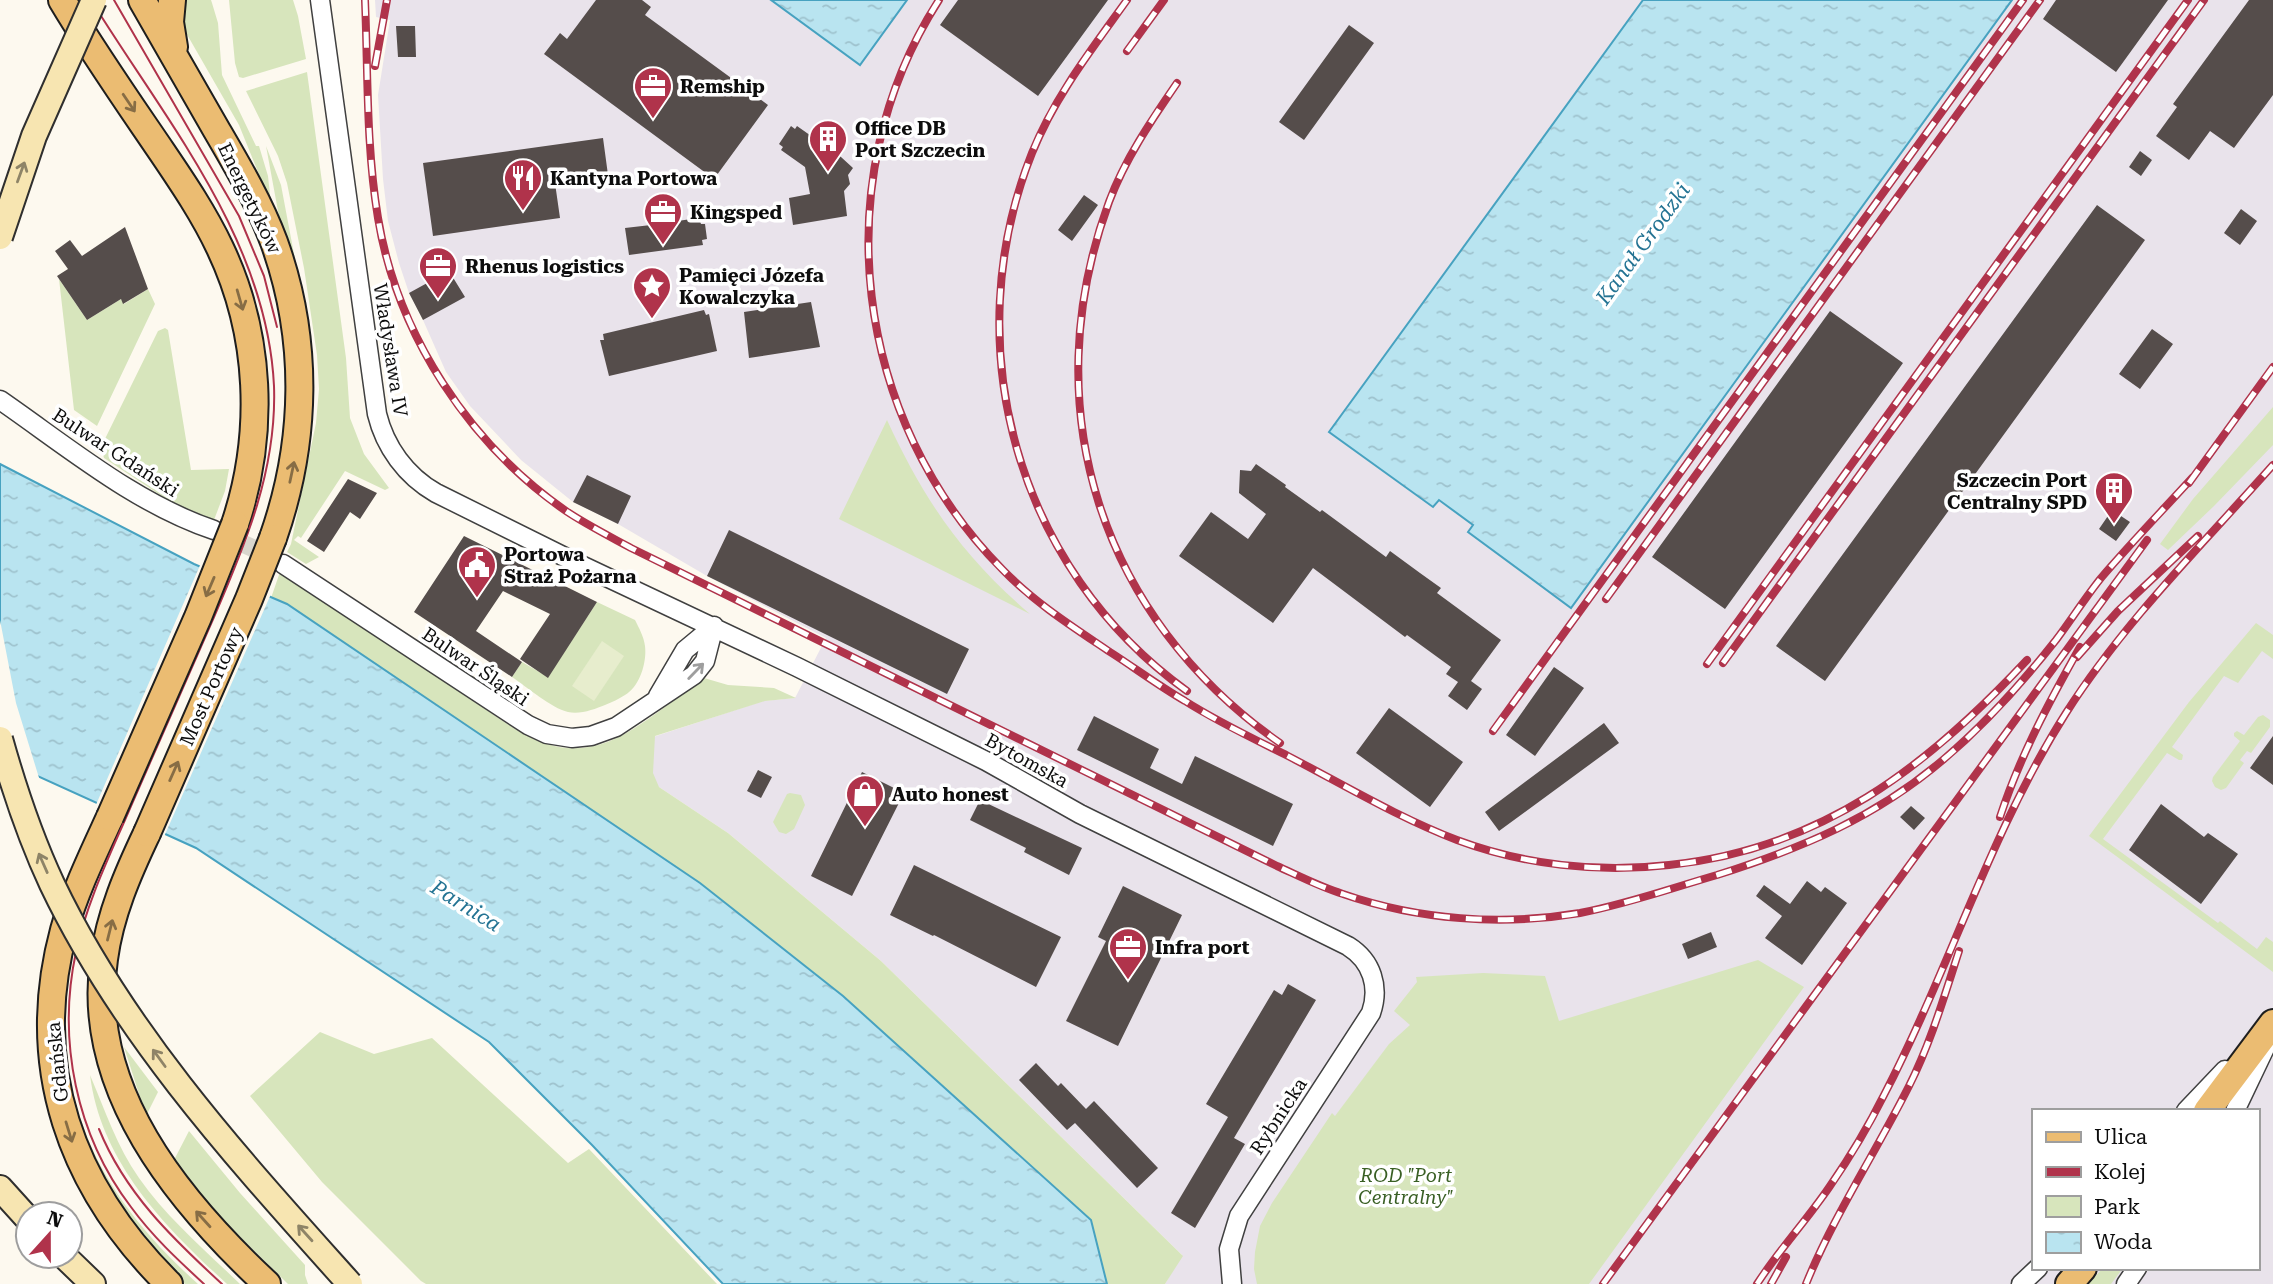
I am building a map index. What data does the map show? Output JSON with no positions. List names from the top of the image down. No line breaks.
{"streets":{"main road":["Energetyków","Most Portowy","Gdańska"],"street":["Władysława IV","Bulwar Gdański","Bulwar Śląski","Bytomska","Rybnicka"]},"crossings":[["Energetyków","Most Portowy"],["Władysława IV","Bytomska"],["Bulwar Gdański","Most Portowy"],["Bulwar Śląski","Bytomska"],["Most Portowy","Gdańska"],["Bytomska","Rybnicka"]],"one_way":["Gdańska"],"water":["Kanał Grodzki","Parnica"],"parks":["ROD \"Port Centralny\""],"places":{"office":["Remship","Kingsped","Rhenus logistics","Infra port"],"building":["Office DB Port Szczecin","Szczecin Port Centralny SPD"],"restaurant":["Kantyna Portowa"],"place":["Pamięci Józefa Kowalczyka"],"public building":["Portowa Straż Pożarna"],"shop":["Auto honest"]},"legend":["Ulica","Kolej","Park","Woda"],"north":"top"}
